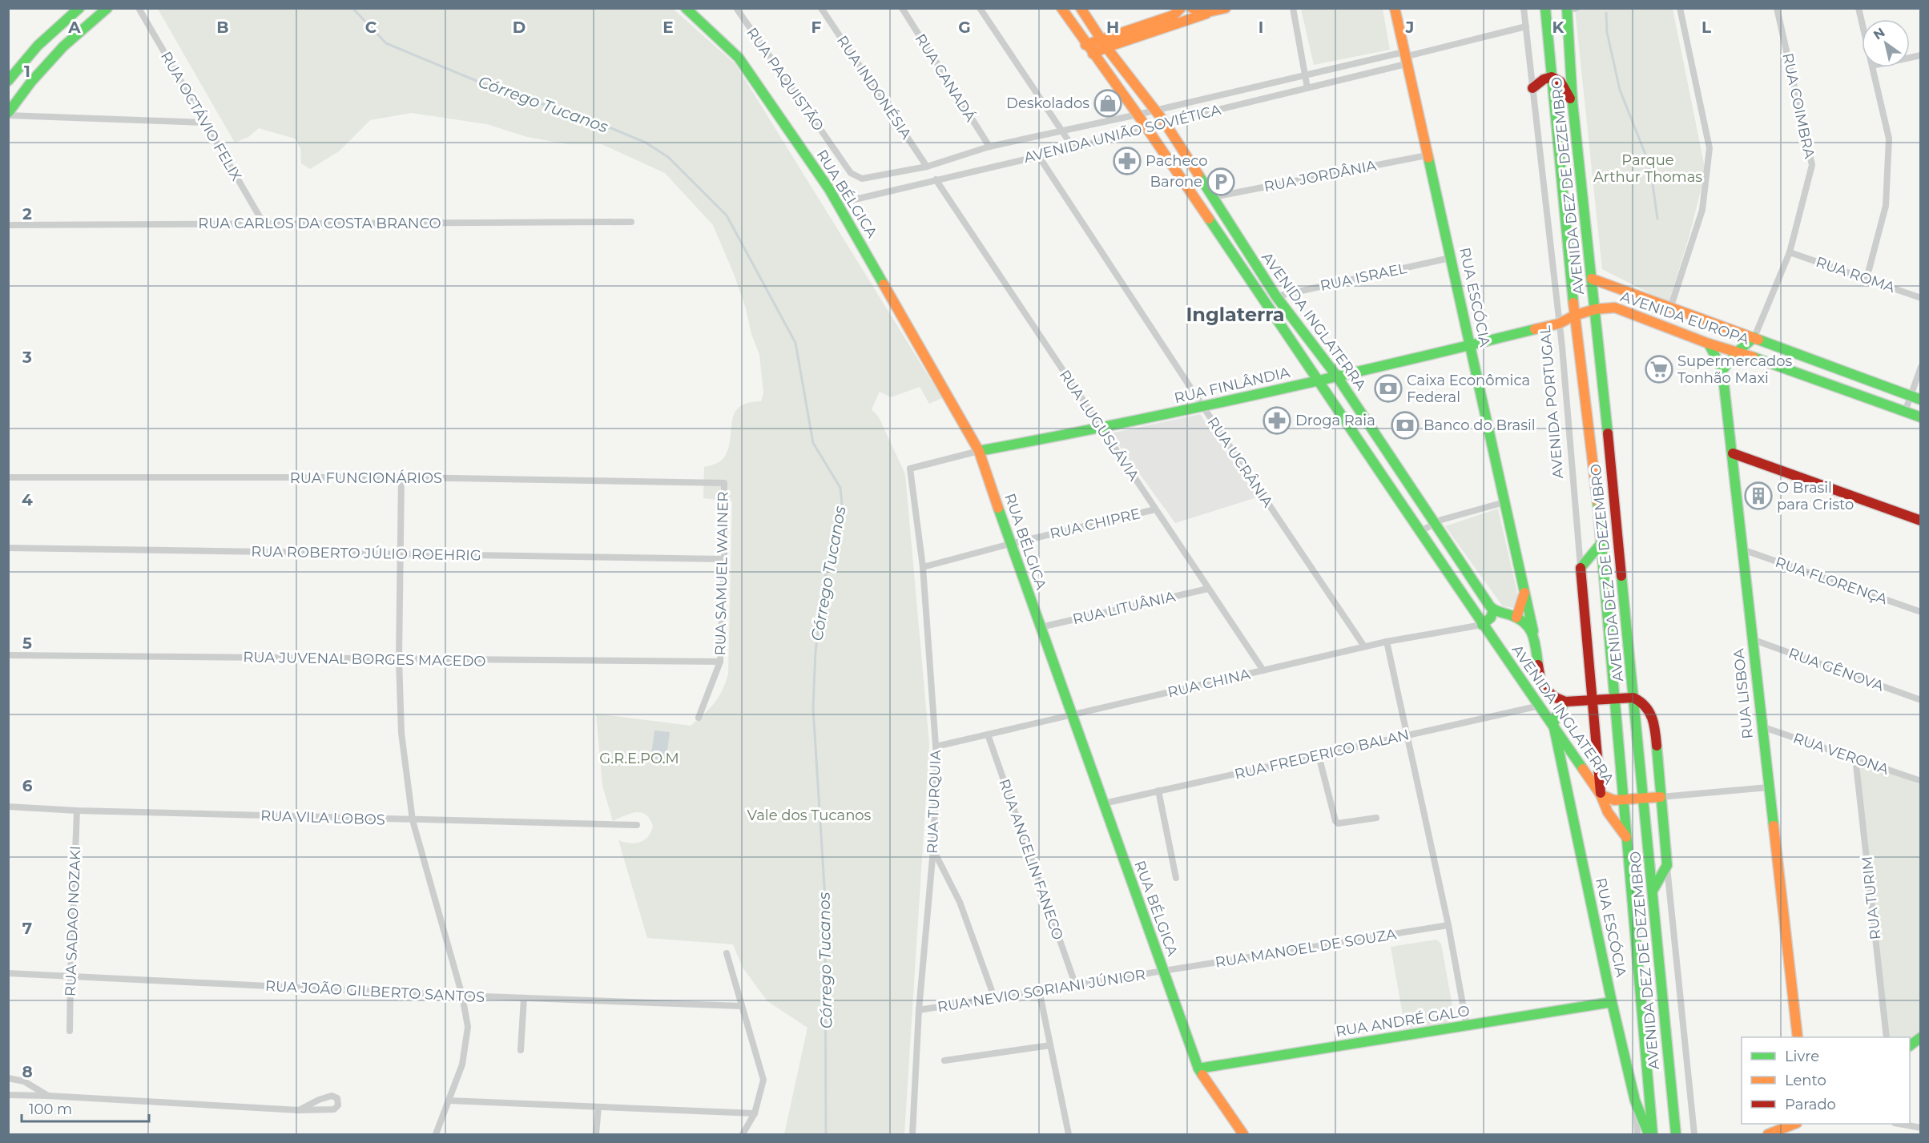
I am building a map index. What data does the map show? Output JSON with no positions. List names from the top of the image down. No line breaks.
{"streets":{"main road":["AVENIDA DEZ DE DEZEMBRO","RUA BÉLGICA","RUA ESCÓCIA","AVENIDA EUROPA","AVENIDA INGLATERRA","RUA FINLÂNDIA","AVENIDA PORTUGAL","RUA LISBOA","RUA ANDRÉ GALO"],"street":["RUA CANADÁ","RUA PAQUISTÃO","RUA INDONÉSIA","RUA COIMBRA","RUA OCTÁVIO FELIX","AVENIDA UNIÃO SOVIÉTICA","RUA JORDÂNIA","RUA CARLOS DA COSTA BRANCO","RUA ROMA","RUA ISRAEL","RUA LUGUSLÁVIA","RUA UCRÂNIA","RUA FUNCIONÁRIOS","RUA CHIPRE","RUA ROBERTO JÚLIO ROEHRIG","RUA SAMUEL WAINER","RUA FLORENÇA","RUA LITUÂNIA","RUA JUVENAL BORGES MACEDO","RUA GÊNOVA","RUA CHINA","RUA VERONA","RUA FREDERICO BALAN","RUA TURQUIA","RUA VILA LOBOS","RUA ANGELIN FANECO","RUA TURIM","RUA SADAO NOZAKI","RUA MANOEL DE SOUZA","RUA NEVIO SORIANI JÚNIOR","RUA JOÃO GILBERTO SANTOS"]},"crossings":[["RUA CANADÁ","AVENIDA UNIÃO SOVIÉTICA"],["RUA PAQUISTÃO","AVENIDA UNIÃO SOVIÉTICA"],["RUA INDONÉSIA","AVENIDA UNIÃO SOVIÉTICA"],["RUA COIMBRA","RUA ROMA"],["RUA COIMBRA","AVENIDA EUROPA"],["RUA OCTÁVIO FELIX","RUA CARLOS DA COSTA BRANCO"],["AVENIDA UNIÃO SOVIÉTICA","RUA BÉLGICA"],["AVENIDA UNIÃO SOVIÉTICA","RUA ESCÓCIA"],["AVENIDA UNIÃO SOVIÉTICA","AVENIDA INGLATERRA"],["AVENIDA UNIÃO SOVIÉTICA","RUA LUGUSLÁVIA"],["AVENIDA UNIÃO SOVIÉTICA","RUA UCRÂNIA"],["RUA JORDÂNIA","RUA ESCÓCIA"],["RUA JORDÂNIA","AVENIDA INGLATERRA"],["AVENIDA DEZ DE DEZEMBRO","RUA ESCÓCIA"],["AVENIDA DEZ DE DEZEMBRO","AVENIDA EUROPA"],["AVENIDA DEZ DE DEZEMBRO","AVENIDA INGLATERRA"],["RUA BÉLGICA","RUA FINLÂNDIA"],["RUA BÉLGICA","RUA CHIPRE"],["RUA BÉLGICA","RUA LITUÂNIA"],["RUA BÉLGICA","RUA CHINA"],["RUA BÉLGICA","RUA FREDERICO BALAN"],["RUA BÉLGICA","RUA MANOEL DE SOUZA"],["RUA BÉLGICA","RUA NEVIO SORIANI JÚNIOR"],["RUA BÉLGICA","RUA ANDRÉ GALO"],["RUA ISRAEL","RUA ESCÓCIA"],["RUA ISRAEL","AVENIDA INGLATERRA"],["RUA ESCÓCIA","AVENIDA INGLATERRA"],["RUA ESCÓCIA","RUA FINLÂNDIA"],["RUA ESCÓCIA","RUA ANDRÉ GALO"],["AVENIDA EUROPA","RUA FINLÂNDIA"],["AVENIDA EUROPA","AVENIDA PORTUGAL"],["AVENIDA INGLATERRA","RUA FINLÂNDIA"],["AVENIDA INGLATERRA","AVENIDA PORTUGAL"],["AVENIDA INGLATERRA","RUA CHINA"],["AVENIDA INGLATERRA","RUA FREDERICO BALAN"],["RUA FINLÂNDIA","AVENIDA PORTUGAL"],["RUA FINLÂNDIA","RUA LUGUSLÁVIA"],["RUA FINLÂNDIA","RUA UCRÂNIA"],["RUA FINLÂNDIA","RUA TURQUIA"],["RUA LUGUSLÁVIA","RUA CHIPRE"],["RUA LUGUSLÁVIA","RUA LITUÂNIA"],["RUA LUGUSLÁVIA","RUA CHINA"],["RUA UCRÂNIA","RUA CHINA"],["RUA FUNCIONÁRIOS","RUA SAMUEL WAINER"],["RUA CHIPRE","RUA TURQUIA"],["RUA ROBERTO JÚLIO ROEHRIG","RUA SAMUEL WAINER"],["RUA SAMUEL WAINER","RUA JUVENAL BORGES MACEDO"],["RUA FLORENÇA","RUA LISBOA"],["RUA GÊNOVA","RUA LISBOA"],["RUA CHINA","RUA TURQUIA"],["RUA CHINA","RUA ANGELIN FANECO"],["RUA LISBOA","RUA VERONA"],["RUA VERONA","RUA TURIM"],["RUA TURQUIA","RUA NEVIO SORIANI JÚNIOR"],["RUA VILA LOBOS","RUA SADAO NOZAKI"],["RUA ANGELIN FANECO","RUA NEVIO SORIANI JÚNIOR"],["RUA SADAO NOZAKI","RUA JOÃO GILBERTO SANTOS"],["RUA MANOEL DE SOUZA","RUA NEVIO SORIANI JÚNIOR"]],"districts":["Inglaterra"],"water":["Córrego Tucanos"],"parks":["Parque Arthur Thomas","G.R.E.PO.M","Vale dos Tucanos"],"places":{"shop":["Deskolados"],"pharmacy":["Pacheco","Droga Raia"],"parking":["Barone"],"supermarket":["Supermercados Tonhão Maxi"],"bank":["Caixa Econômica Federal","Banco do Brasil"],"building":["O Brasil para Cristo"]},"legend":["Livre","Lento","Parado"],"scale_bar":"100 m","north":"top left","grid":{"columns":["A","B","C","D","E","F","G","H","I","J","K","L"],"rows":["1","2","3","4","5","6","7","8"]}}
